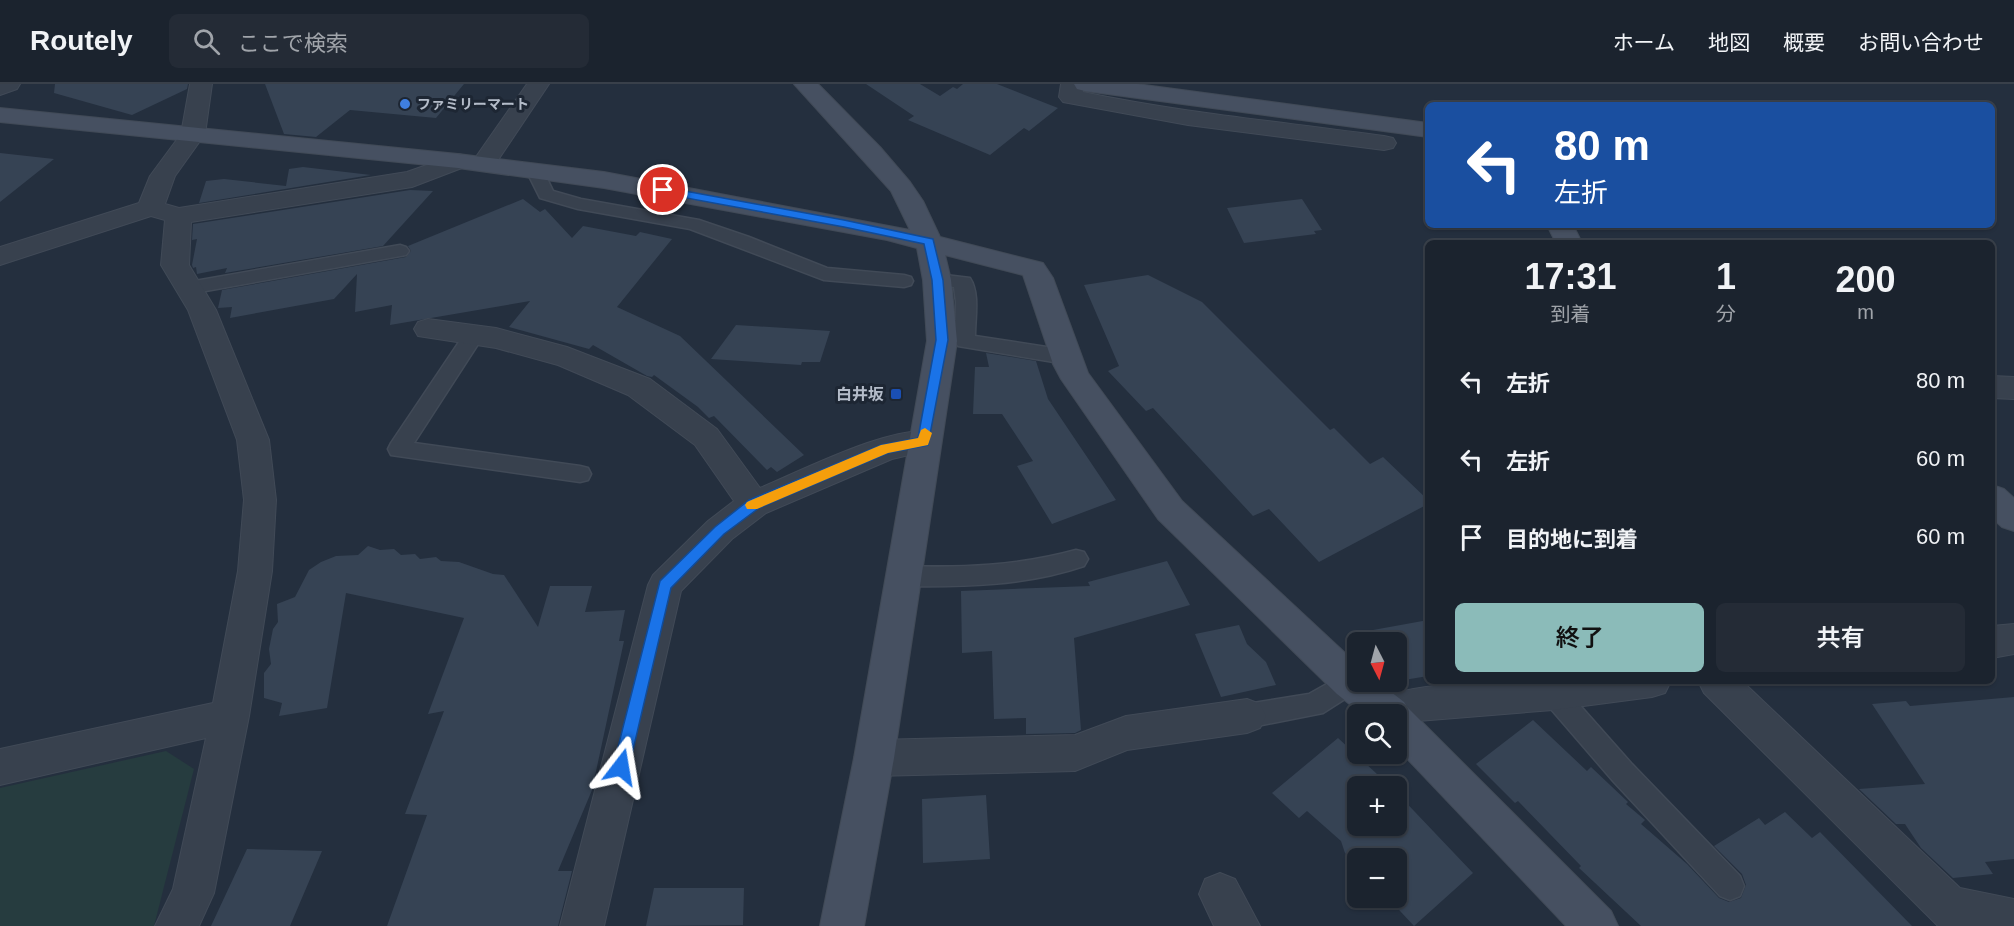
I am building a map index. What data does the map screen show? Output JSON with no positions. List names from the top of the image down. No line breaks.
{"places":{"other":["ファミリーマート"],"transit":["白井坂"]},"north":"bottom","page":{"header":"Routely","search":"ここで検索","nav":["ホーム","地図","概要","お問い合わせ"],"turn":["80 m","左折"],"eta":["17:31","到着","1","分","200","m"],"list":[{"name":"左折","value":"80 m"},{"name":"左折","value":"60 m"},{"name":"目的地に到着","value":"60 m"}],"buttons":["終了","共有"],"map_buttons":["+","−"]}}
